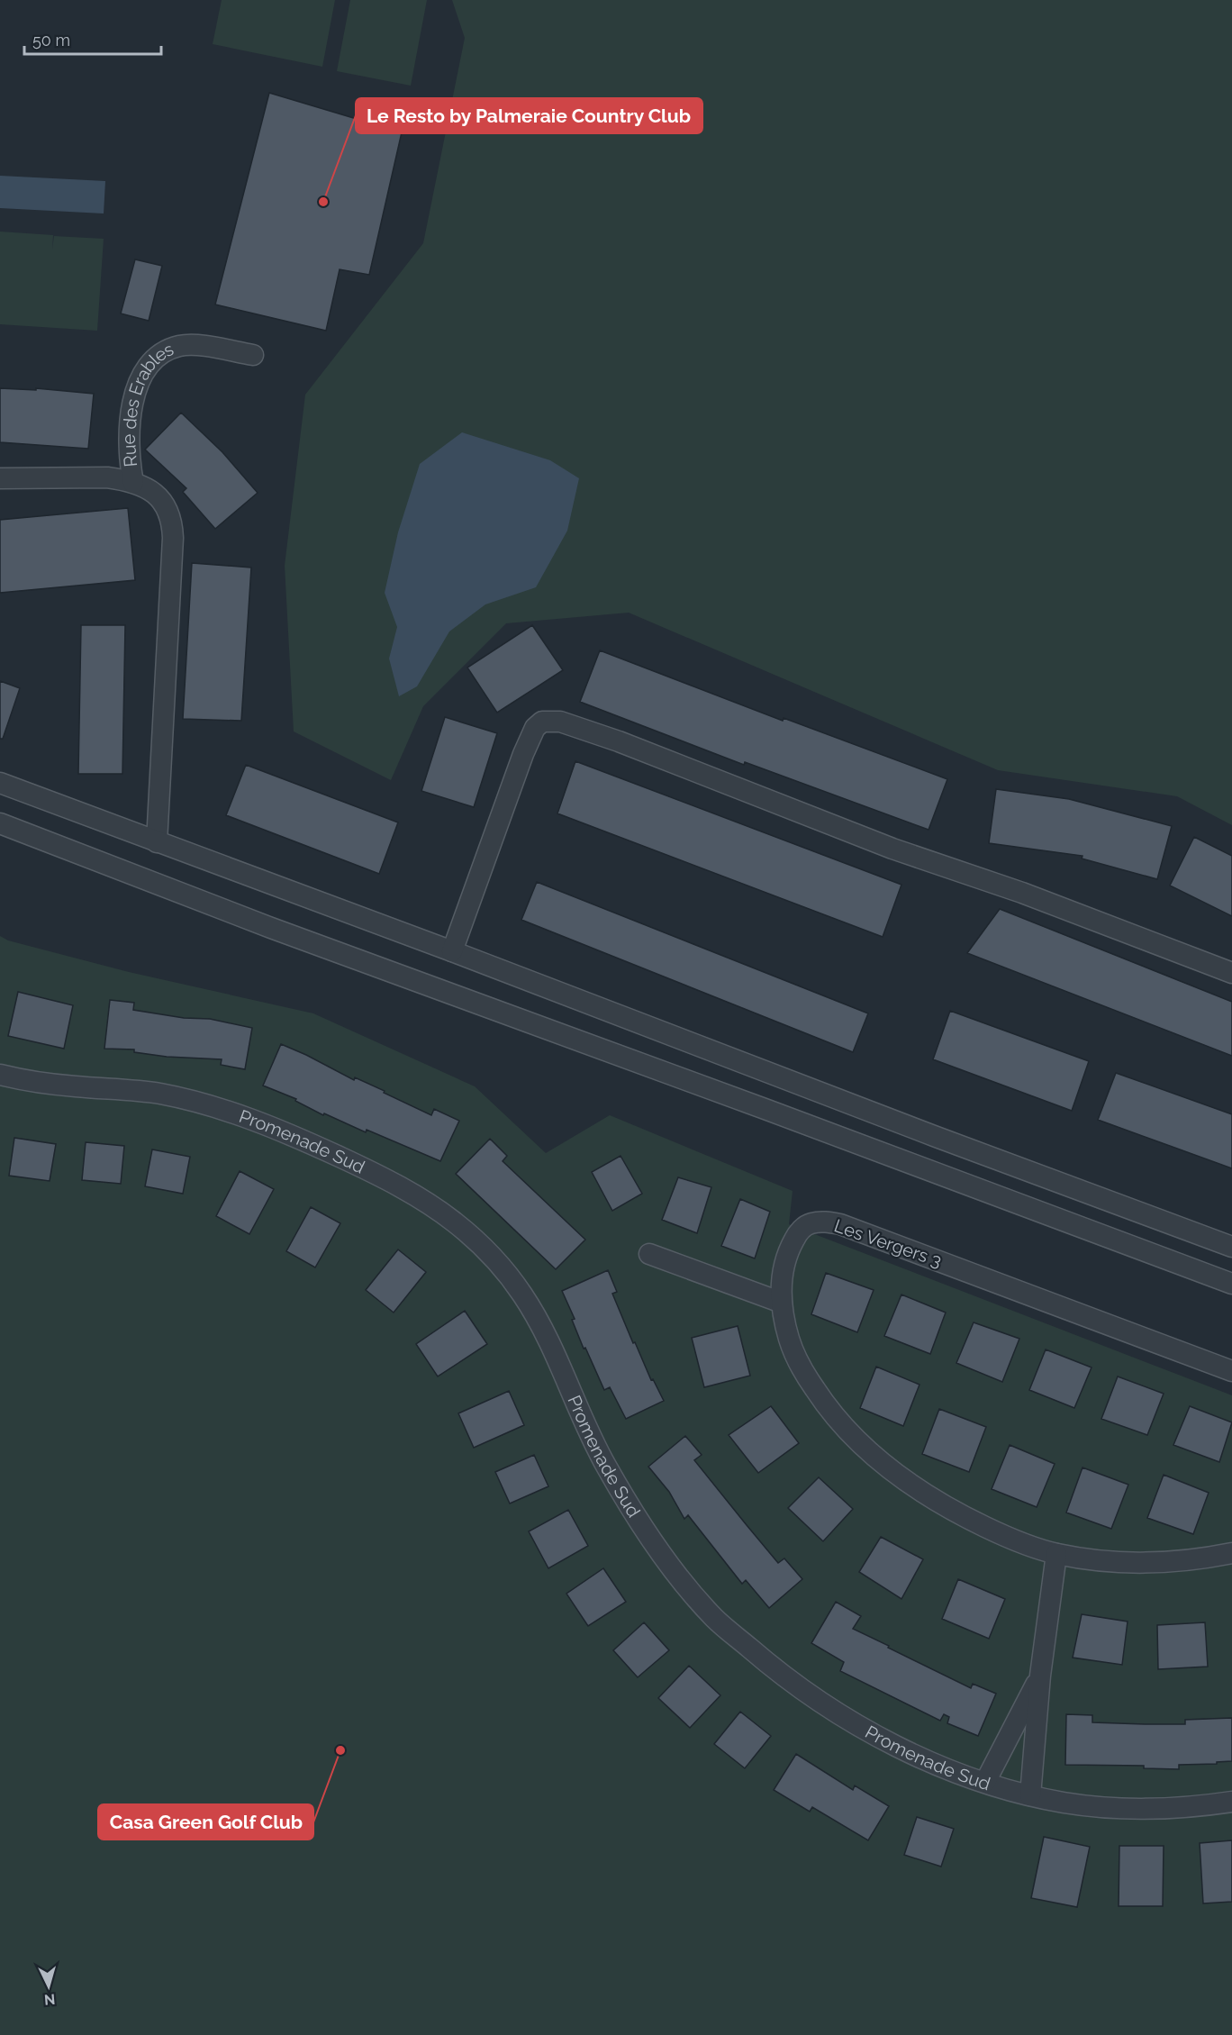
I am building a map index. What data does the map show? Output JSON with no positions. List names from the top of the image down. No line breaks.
{"streets":{"street":["Rue des Erables","Promenade Sud","Les Vergers 3"]},"places":["Le Resto by Palmeraie Country Club","Casa Green Golf Club"],"scale_bar":"50 m","north":"bottom"}
